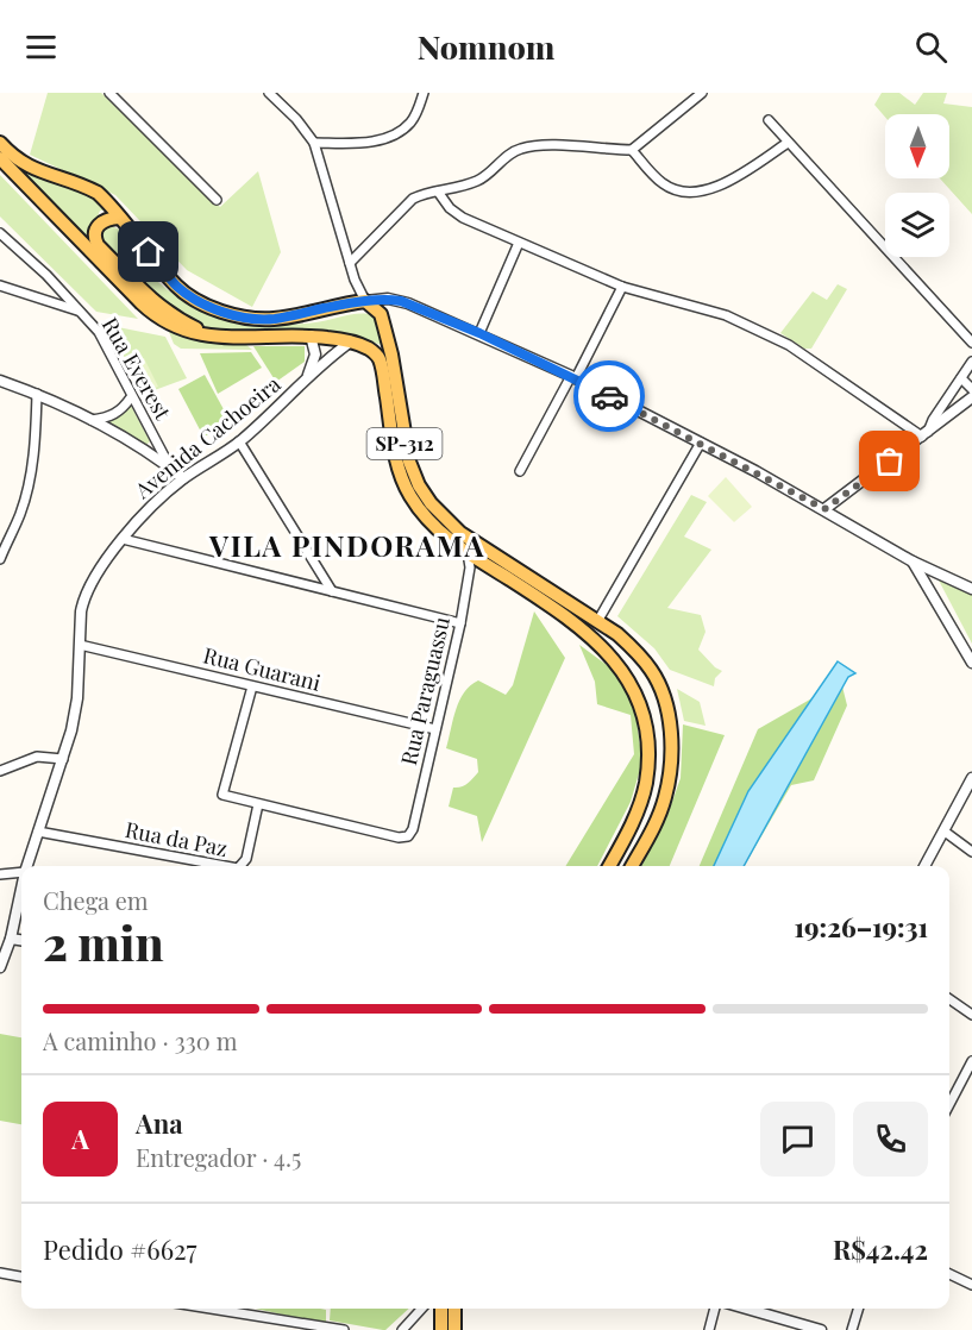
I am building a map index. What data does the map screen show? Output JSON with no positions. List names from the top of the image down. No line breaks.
{"streets":{"main road":["SP-312"],"street":["Rua Everest","Avenida Cachoeira","Rua Guarani","Rua Paraguassu","Rua da Paz"]},"crossings":[["Avenida Cachoeira","SP-312"],["Avenida Cachoeira","Rua Guarani"],["Avenida Cachoeira","Rua da Paz"],["SP-312","Rua Paraguassu"],["Rua Guarani","Rua Paraguassu"],["Rua Paraguassu","Rua da Paz"]],"districts":["VILA PINDORAMA"],"north":"bottom","page":{"header":"Nomnom","heading":["2 min","Chega em","19:26–19:31"],"panel":["Ana","Entregador · 4.5","Pedido #6627","R$42.42"],"bar":"A caminho · 330 m","round":"A"}}
